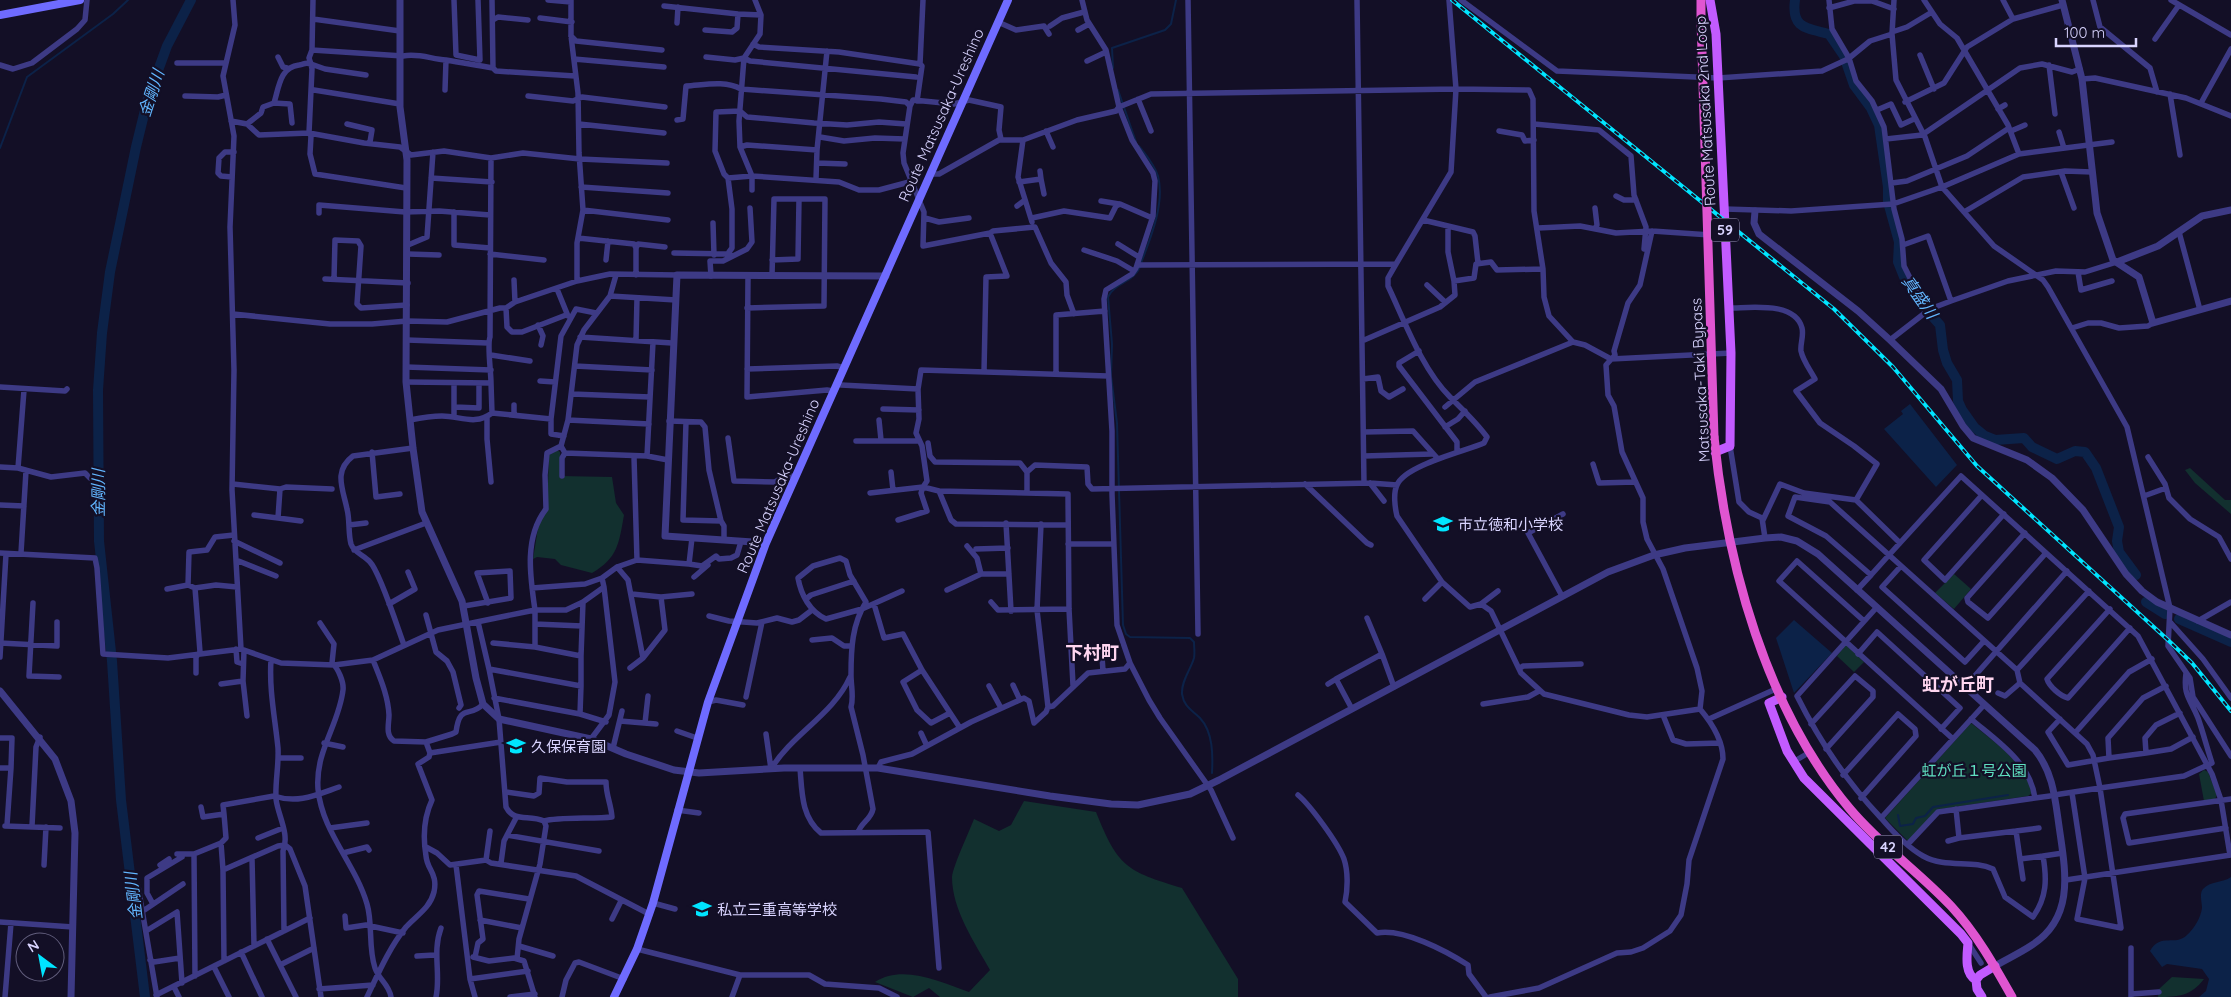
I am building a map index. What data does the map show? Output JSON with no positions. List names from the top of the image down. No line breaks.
{"streets":{"highway":["Matsusaka-Taki Bypass","42"],"main road":["Route Matsusaka 2nd Loop","Route Matsusaka-Ureshino","59"]},"districts":["下村町","虹が丘町"],"water":["金剛川","真盛川"],"parks":["虹が丘１号公園"],"places":{"school or university":["市立徳和小学校","久保保育園","私立三重高等学校"]},"scale_bar":"100 m","north":"top left"}
